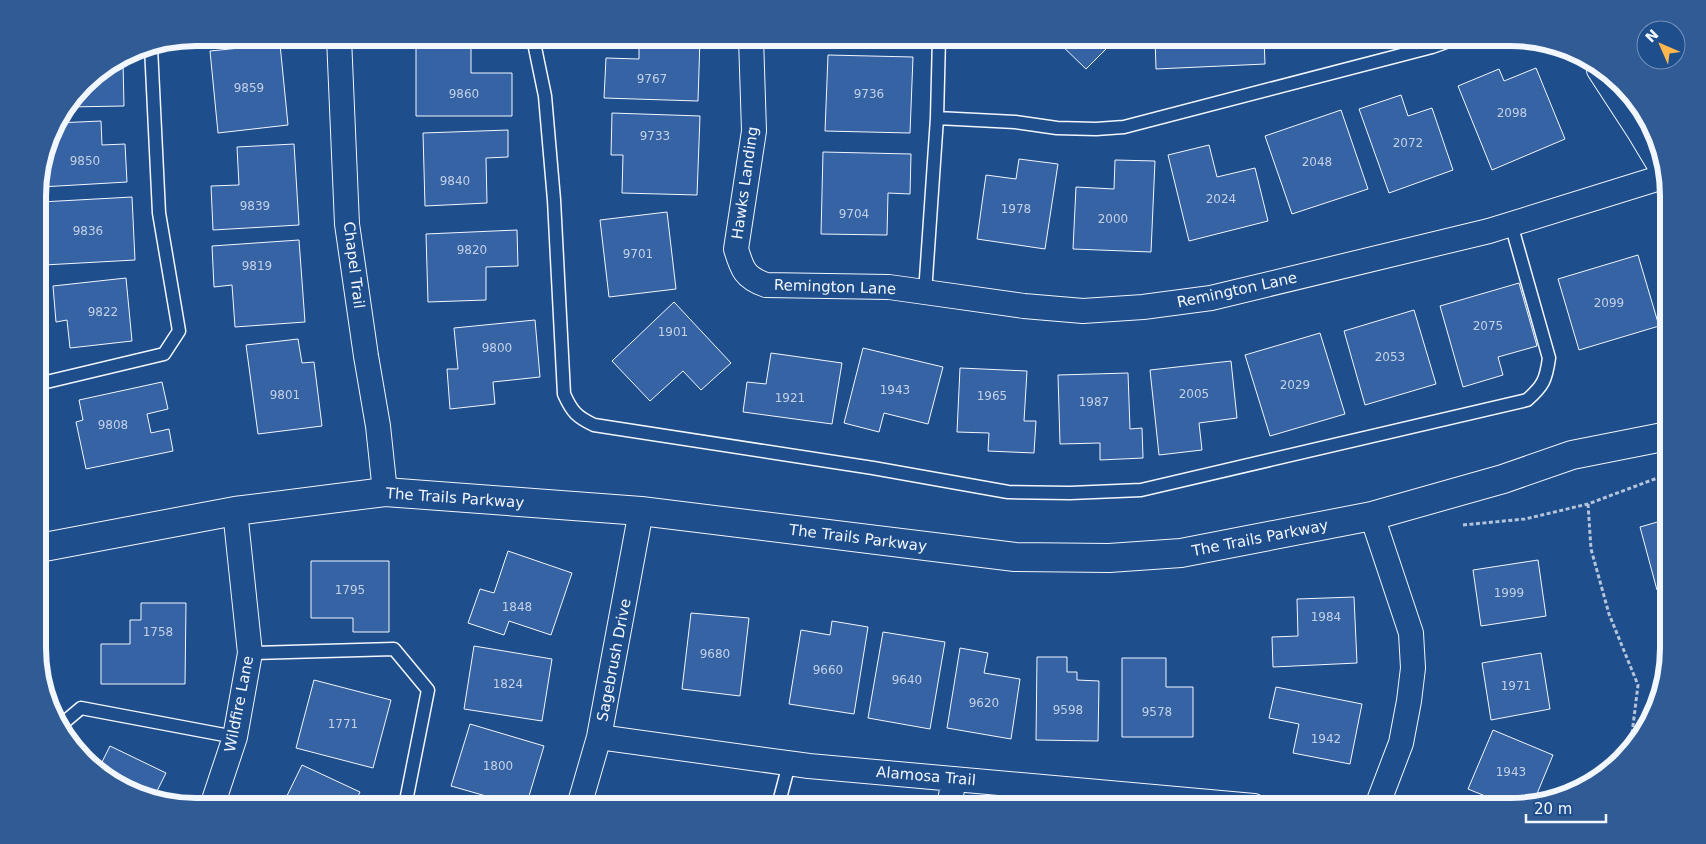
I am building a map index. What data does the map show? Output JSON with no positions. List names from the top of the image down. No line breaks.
{"streets":{"street":["Hawks Landing","Chapel Trail","Remington Lane","The Trails Parkway","Sagebrush Drive","Wildfire Lane","Alamosa Trail"]},"crossings":[["Hawks Landing","Remington Lane"],["Chapel Trail","The Trails Parkway"],["The Trails Parkway","Sagebrush Drive"],["The Trails Parkway","Wildfire Lane"],["Sagebrush Drive","Alamosa Trail"]],"house_numbers":["9767","9859","9860","9736","2098","9733","2072","9850","2048","9840","2024","9839","1978","9704","2000","9836","9820","9701","9819","2099","9822","2075","1901","9800","2053","2029","1943","2005","9801","1965","1921","1987","9808","1795","1999","1848","1984","1758","9680","9660","9640","1824","1971","9620","9598","9578","1771","1942","1800","1943"],"scale_bar":"20 m","north":"top left"}
